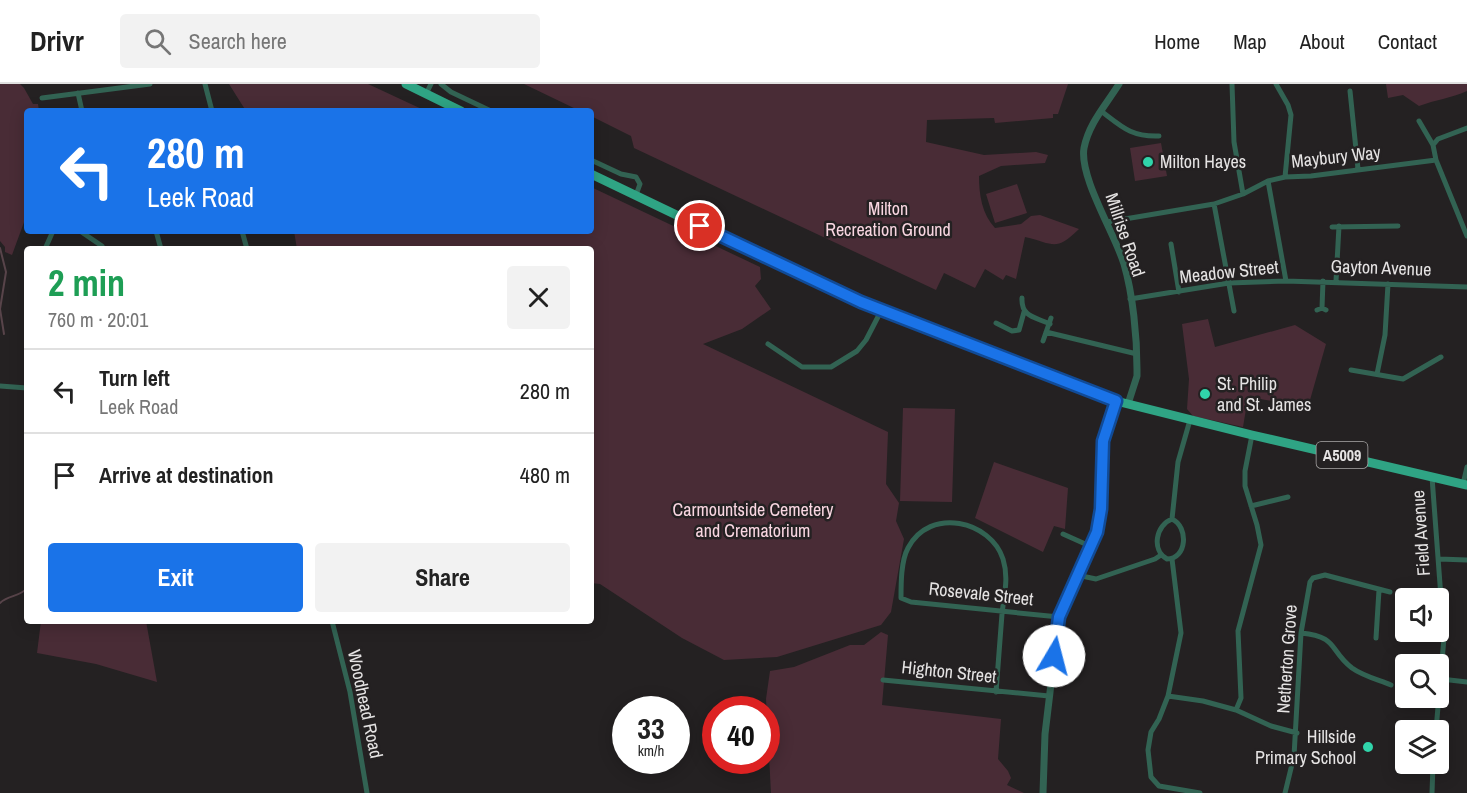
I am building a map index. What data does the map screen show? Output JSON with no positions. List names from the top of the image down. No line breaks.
{"streets":{"main road":["A5009"],"street":["Maybury Way","Millrise Road","Gayton Avenue","Meadow Street","Field Avenue","Rosevale Street","Netherton Grove","Highton Street","Woodhead Road"]},"crossings":[["Maybury Way","Millrise Road"],["Millrise Road","Meadow Street"],["Millrise Road","A5009"],["Gayton Avenue","Meadow Street"],["A5009","Field Avenue"]],"parks":["Milton Recreation Ground","Carmountside Cemetery and Crematorium"],"places":["Milton Hayes","St. Philip and St. James","Hillside Primary School"],"page":{"header":"Drivr","search":"Search here","nav":["Home","Map","About","Contact"],"turn":["280 m","Leek Road"],"heading":["2 min","760 m · 20:01"],"list":[{"name":"Turn left","note":"Leek Road","value":"280 m"},{"name":"Arrive at destination","value":"480 m"}],"buttons":["Exit","Share"],"speed":"33 km/h","limit":"40"}}
